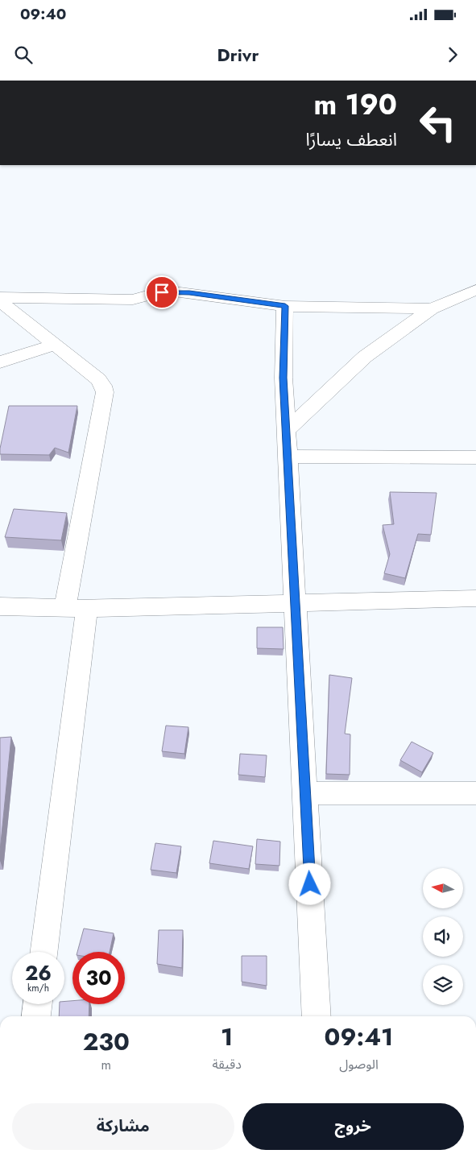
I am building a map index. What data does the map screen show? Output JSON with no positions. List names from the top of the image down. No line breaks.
{"north":"left","page":{"status":"09:40","header":"Drivr","turn":["190 m","انعطف يسارًا"],"speed":"26 km/h","limit":"30","eta":["09:41","الوصول","1","دقيقة","230","m"],"buttons":["خروج","مشاركة"]}}
